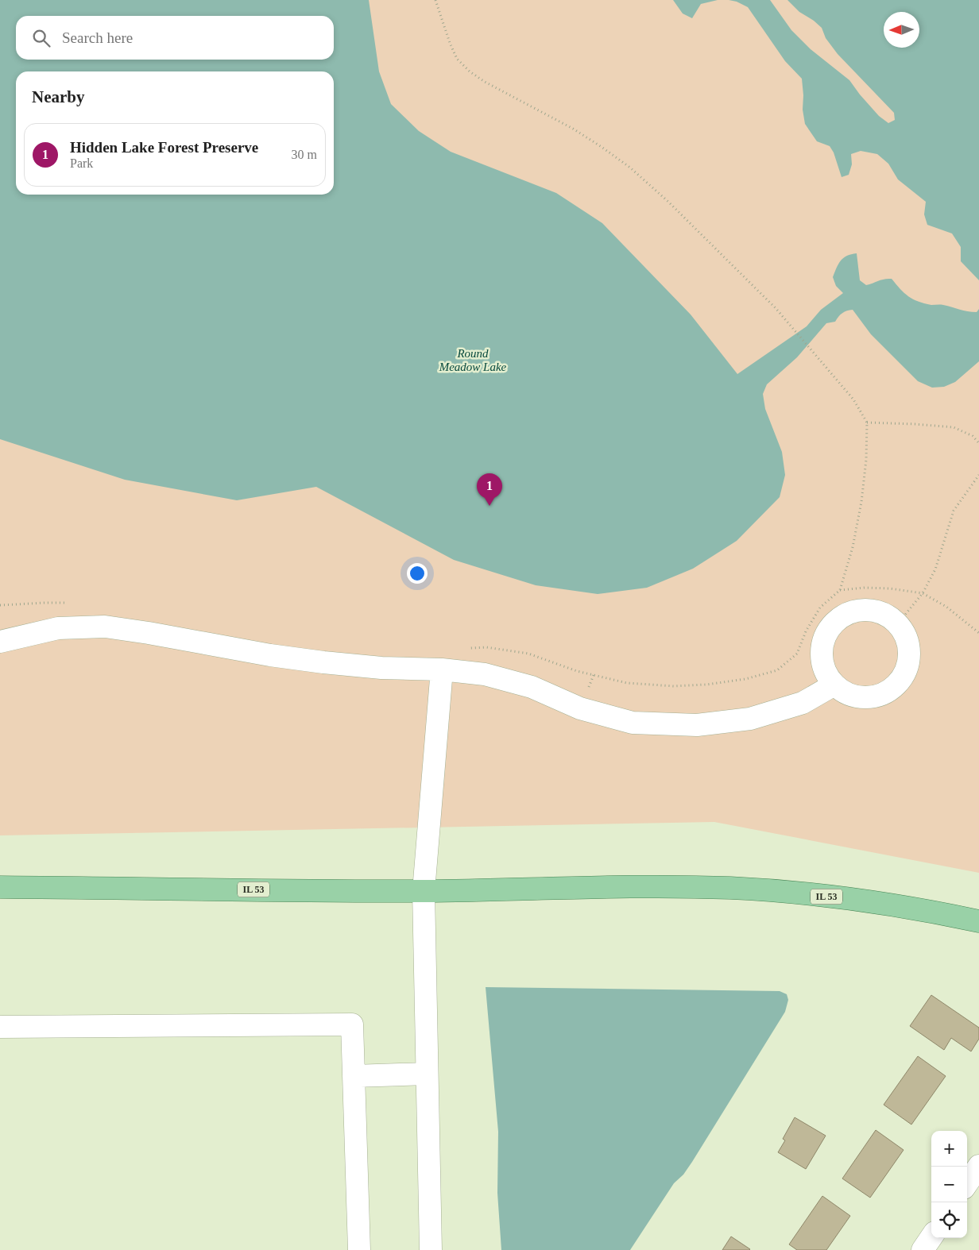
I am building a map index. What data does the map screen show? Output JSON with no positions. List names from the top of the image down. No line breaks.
{"streets":{"main road":["IL 53"]},"water":["Round Meadow Lake"],"north":"left","page":{"search":"Search here","heading":"Nearby","list":[{"mark":"1","name":"Hidden Lake Forest Preserve","note":"Park","value":"30 m"}],"pins":"1","map_buttons":["+","−"]}}
